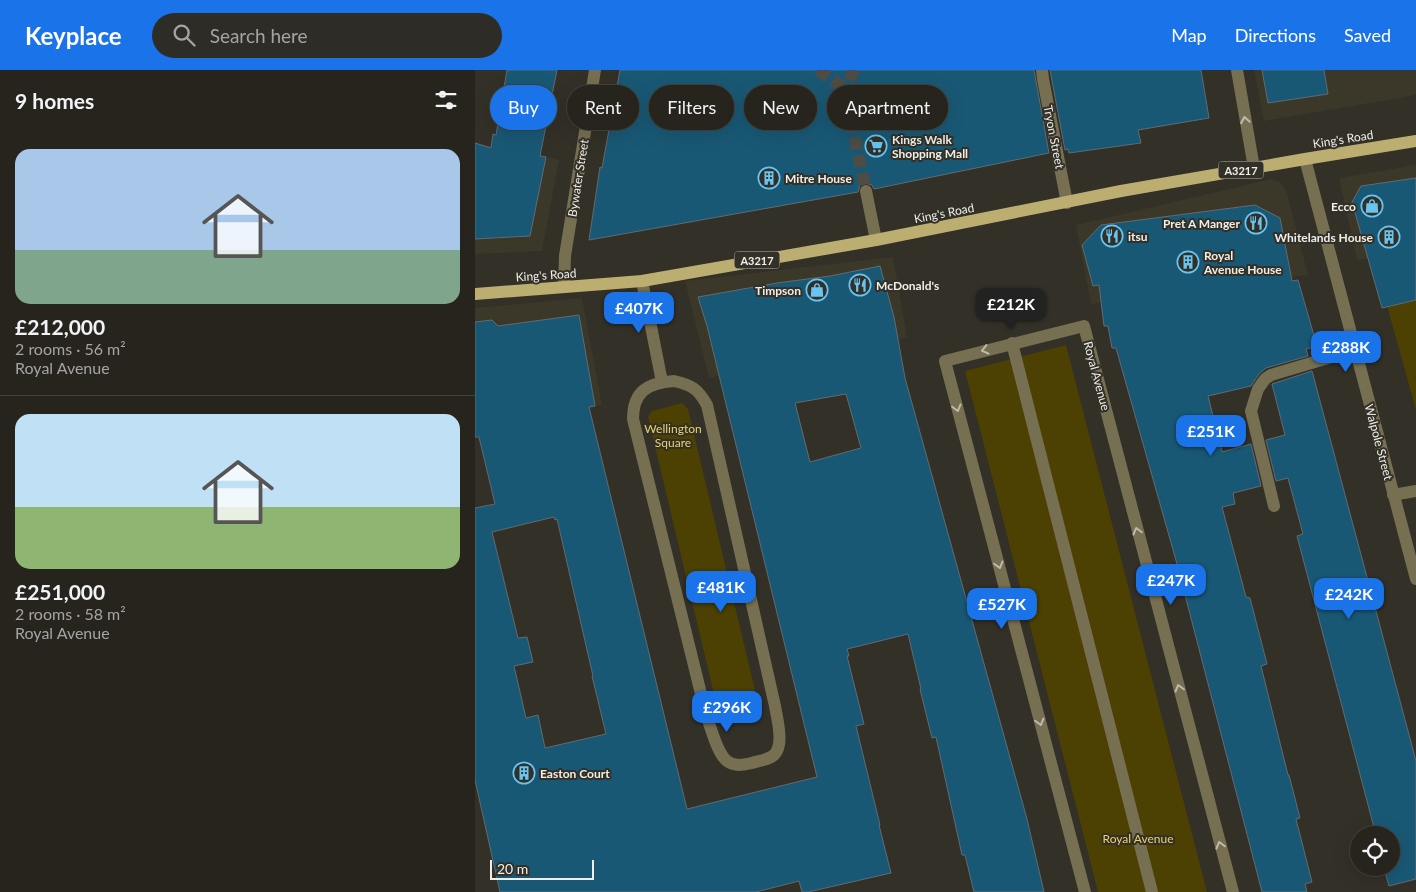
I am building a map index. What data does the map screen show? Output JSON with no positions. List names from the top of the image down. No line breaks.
{"streets":{"main road":["King's Road","A3217"],"street":["Tryon Street","Bywater Street","Royal Avenue","Walpole Street"]},"crossings":[["Tryon Street","King's Road"],["King's Road","Bywater Street"],["King's Road","Walpole Street"]],"parks":["Wellington Square","Royal Avenue"],"places":{"supermarket":["Kings Walk Shopping Mall"],"building":["Mitre House","Whitelands House","Royal Avenue House","Easton Court"],"shop":["Ecco","Timpson"],"restaurant":["Pret A Manger","itsu","McDonald's"]},"scale_bar":"20 m","page":{"header":"Keyplace","search":"Search here","nav":["Map","Directions","Saved"],"heading":"9 homes","chip":["Buy","Rent","Filters","New","Apartment"],"list":[{"name":"£212,000","note":"2 rooms · 56 m² · Royal Avenue"},{"name":"£251,000","note":"2 rooms · 58 m² · Royal Avenue"}],"price":["£212K","£407K","£288K","£251K","£247K","£481K","£242K","£527K","£296K"],"scale":"20 m"}}
